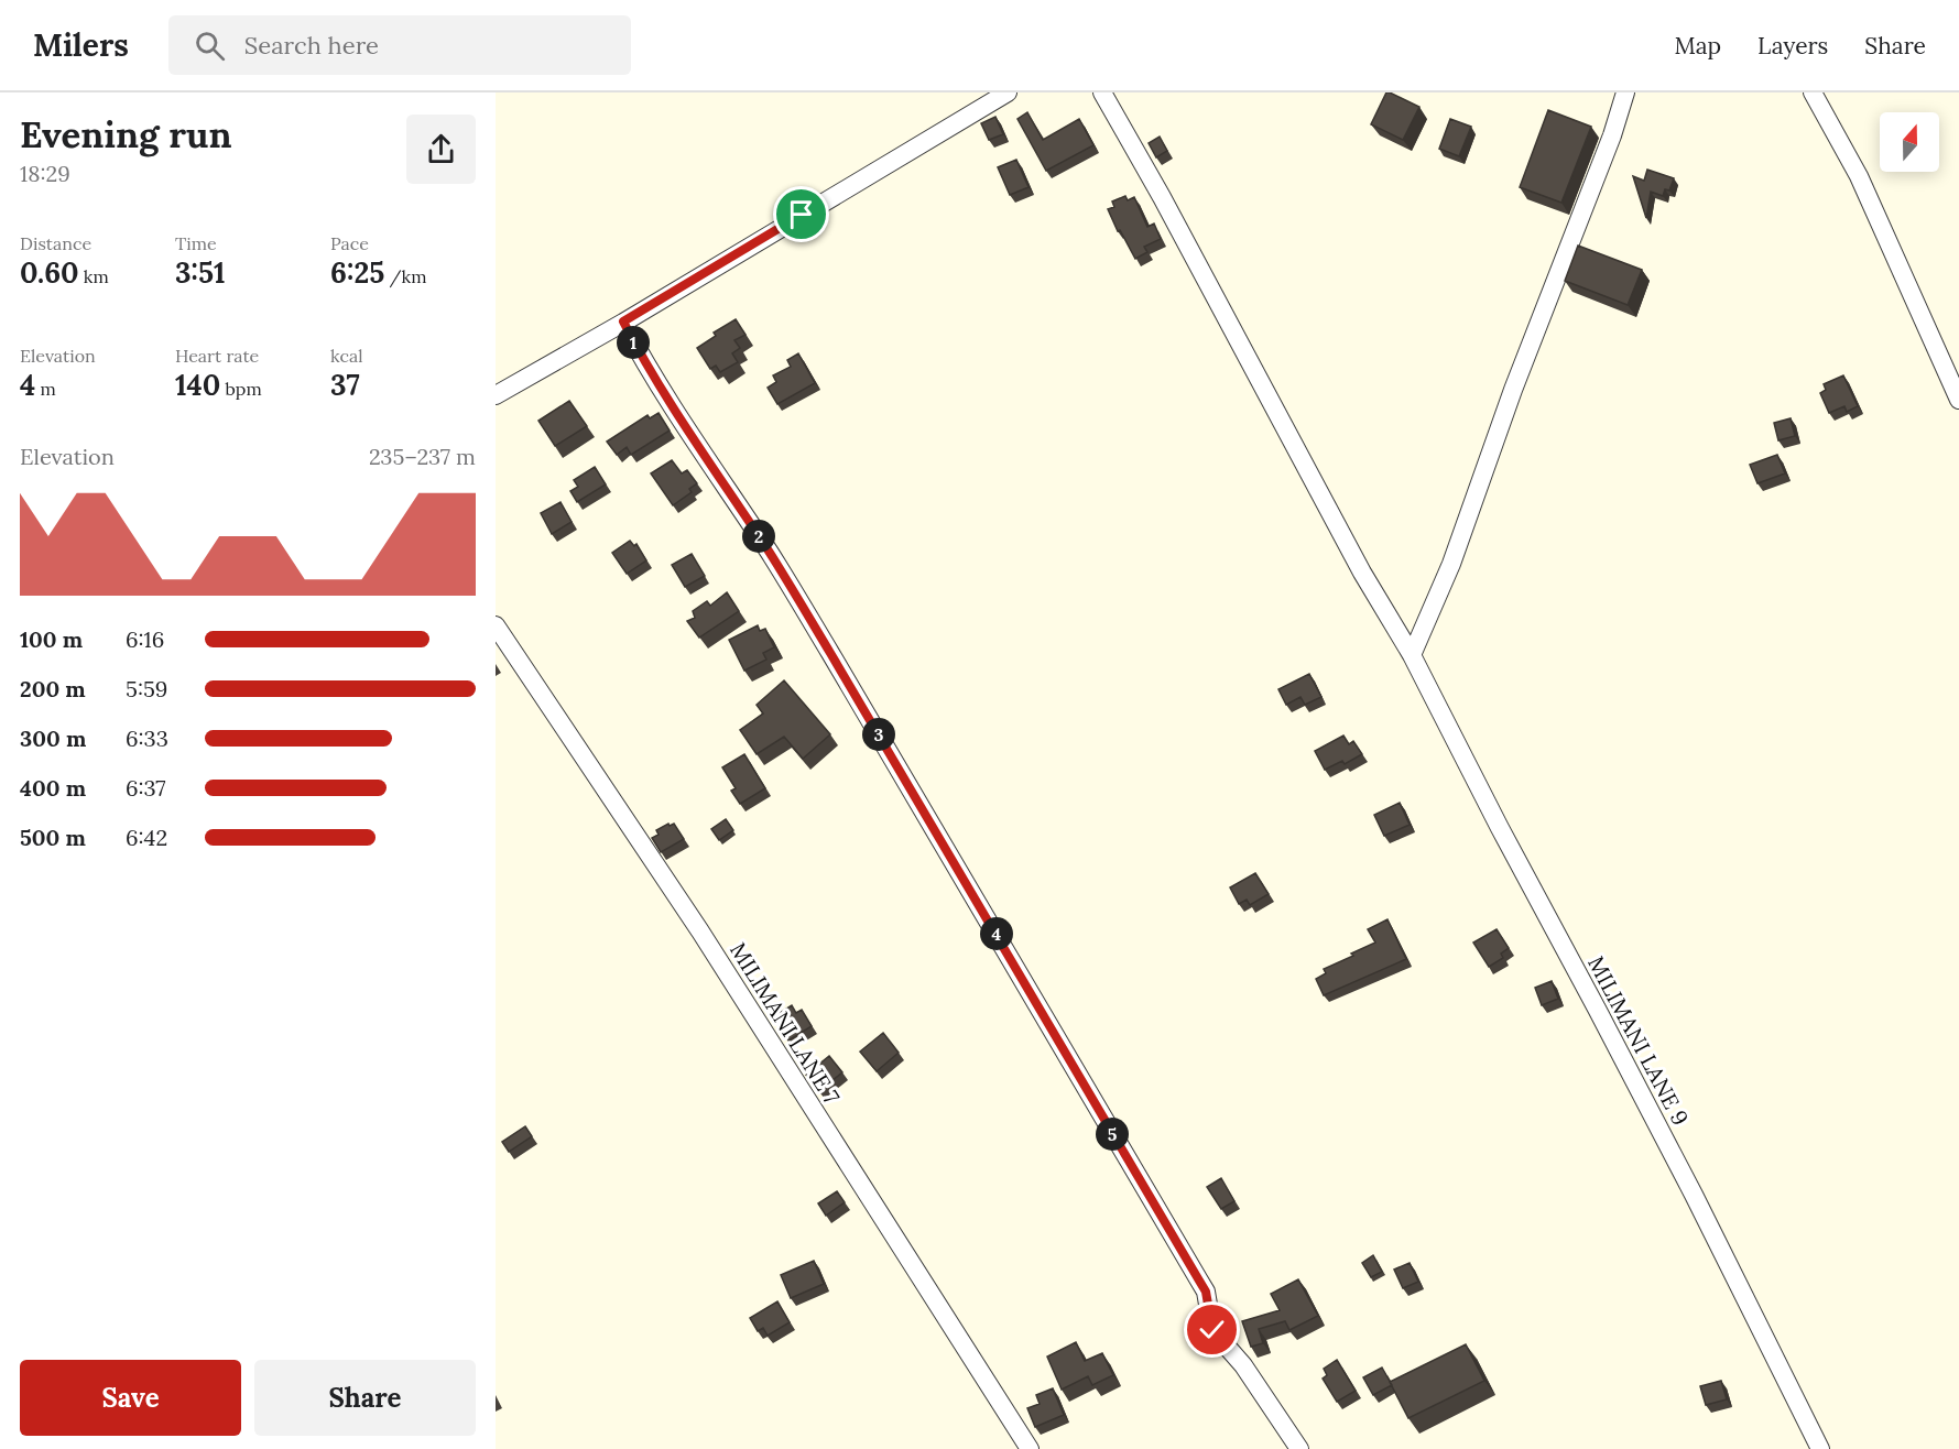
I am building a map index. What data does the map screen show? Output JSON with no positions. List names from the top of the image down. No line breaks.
{"streets":{"street":["MILIMANI LANE 7","MILIMANI LANE 9"]},"north":"top","page":{"header":"Milers","search":"Search here","nav":["Map","Layers","Share"],"heading":["Evening run","18:29"],"stats":[["Distance","0.60 km"],["Time","3:51"],["Pace","6:25 /km"],["Elevation","4 m"],["Heart rate","140 bpm"],["kcal","37"]],"pins":["1","2","3","4","5"],"chart":["Elevation","235–237 m"],"list":[{"name":"100 m","note":"6:16"},{"name":"200 m","note":"5:59"},{"name":"300 m","note":"6:33"},{"name":"400 m","note":"6:37"},{"name":"500 m","note":"6:42"}],"buttons":["Save","Share"]}}
